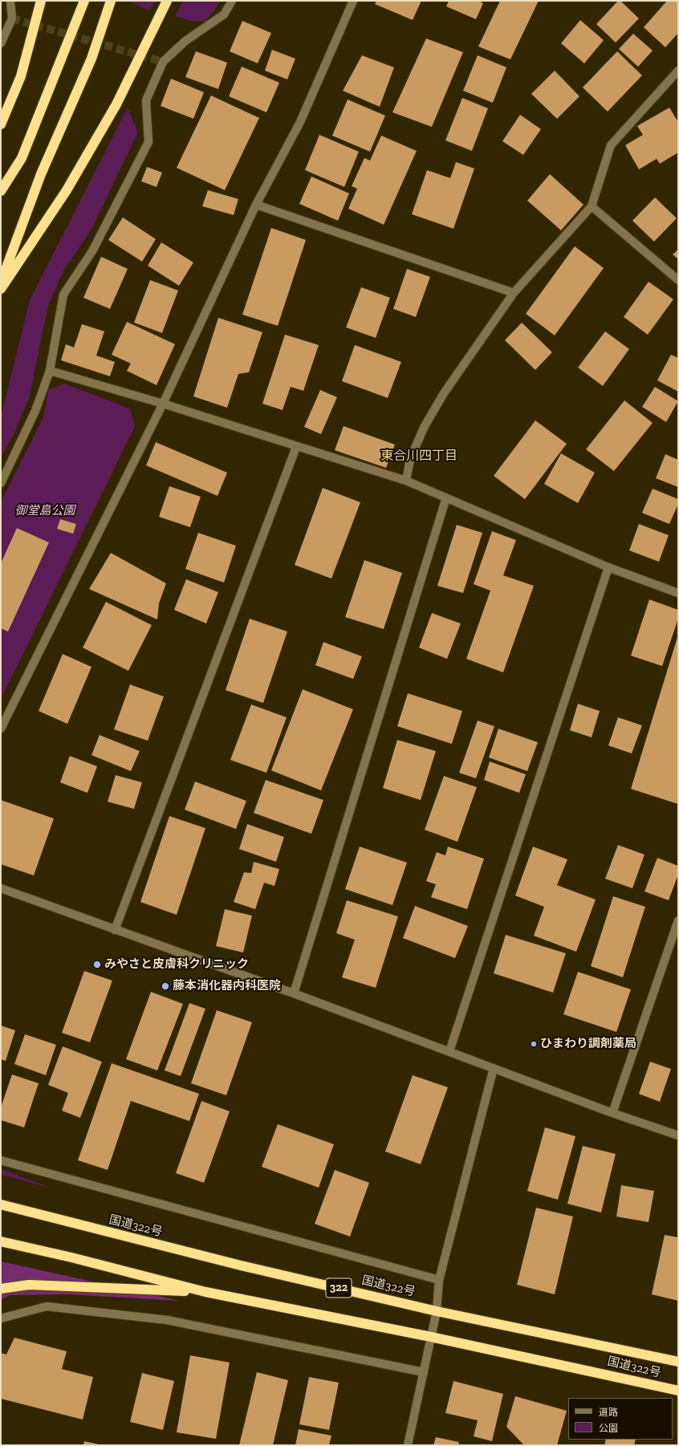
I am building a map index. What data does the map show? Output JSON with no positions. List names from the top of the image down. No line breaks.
{"streets":{"highway":["国道322号","322"]},"districts":["東合川四丁目"],"parks":["御堂島公園"],"places":["みやさと皮膚科クリニック","藤本消化器内科医院","ひまわり調剤薬局"],"legend":["道路","公園"]}
